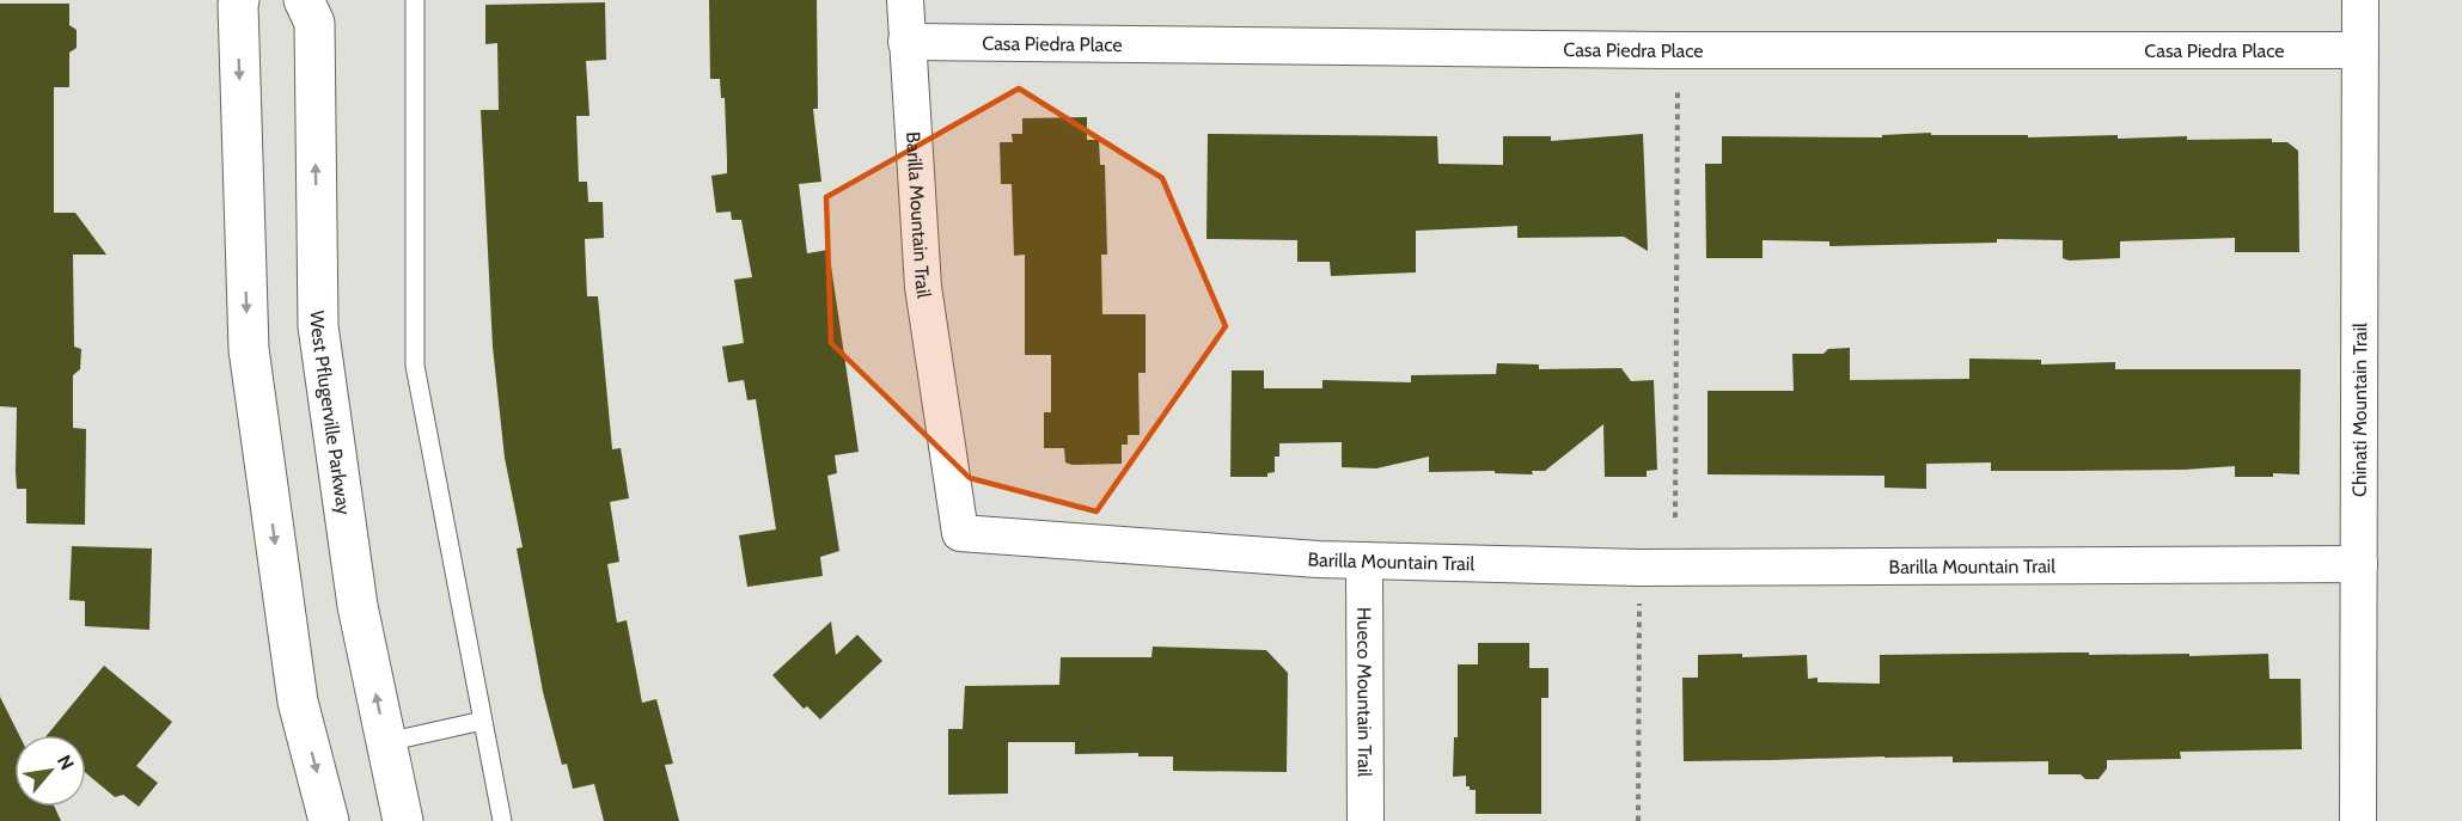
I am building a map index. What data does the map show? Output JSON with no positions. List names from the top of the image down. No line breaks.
{"streets":{"main road":["West Pflugerville Parkway"],"street":["Casa Piedra Place","Barilla Mountain Trail","Chinati Mountain Trail","Hueco Mountain Trail"]},"crossings":[["Casa Piedra Place","Barilla Mountain Trail"],["Casa Piedra Place","Chinati Mountain Trail"],["Barilla Mountain Trail","Chinati Mountain Trail"],["Barilla Mountain Trail","Hueco Mountain Trail"]],"north":"top right"}
